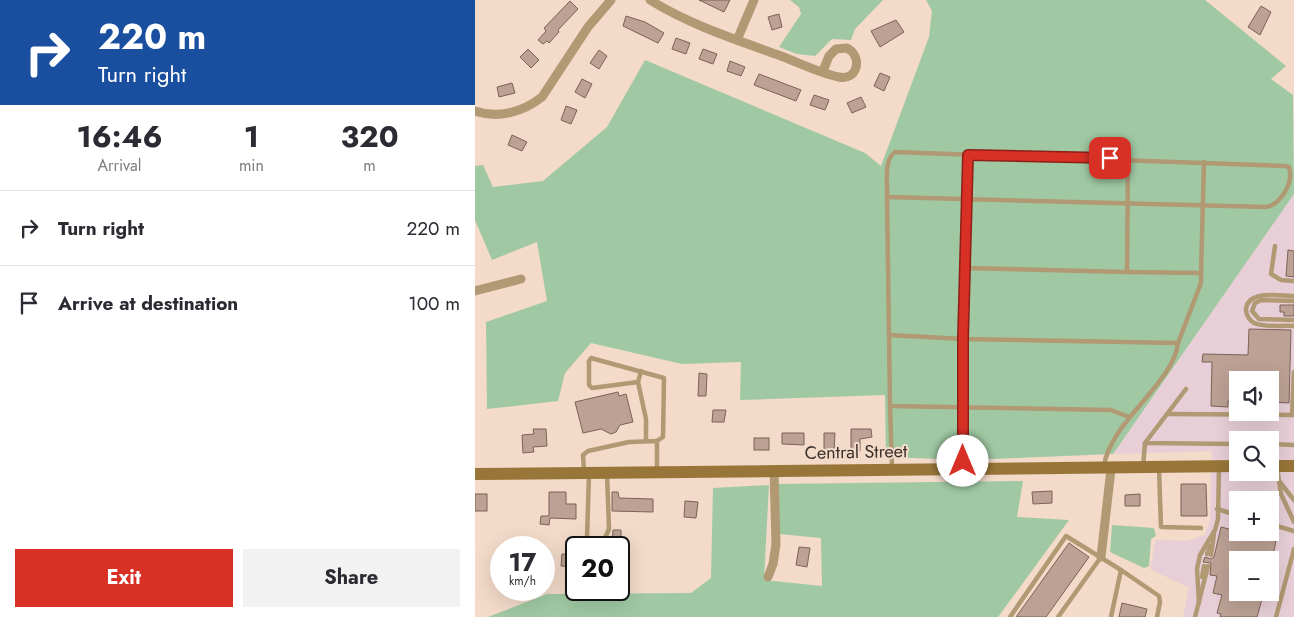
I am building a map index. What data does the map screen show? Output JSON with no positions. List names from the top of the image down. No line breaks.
{"streets":{"main road":["Central Street"]},"page":{"turn":["220 m","Turn right"],"eta":["16:46","Arrival","1","min","320","m"],"list":[{"name":"Turn right","value":"220 m"},{"name":"Arrive at destination","value":"100 m"}],"map_buttons":["+","−"],"speed":"17 km/h","limit":"20","buttons":["Exit","Share"]}}
